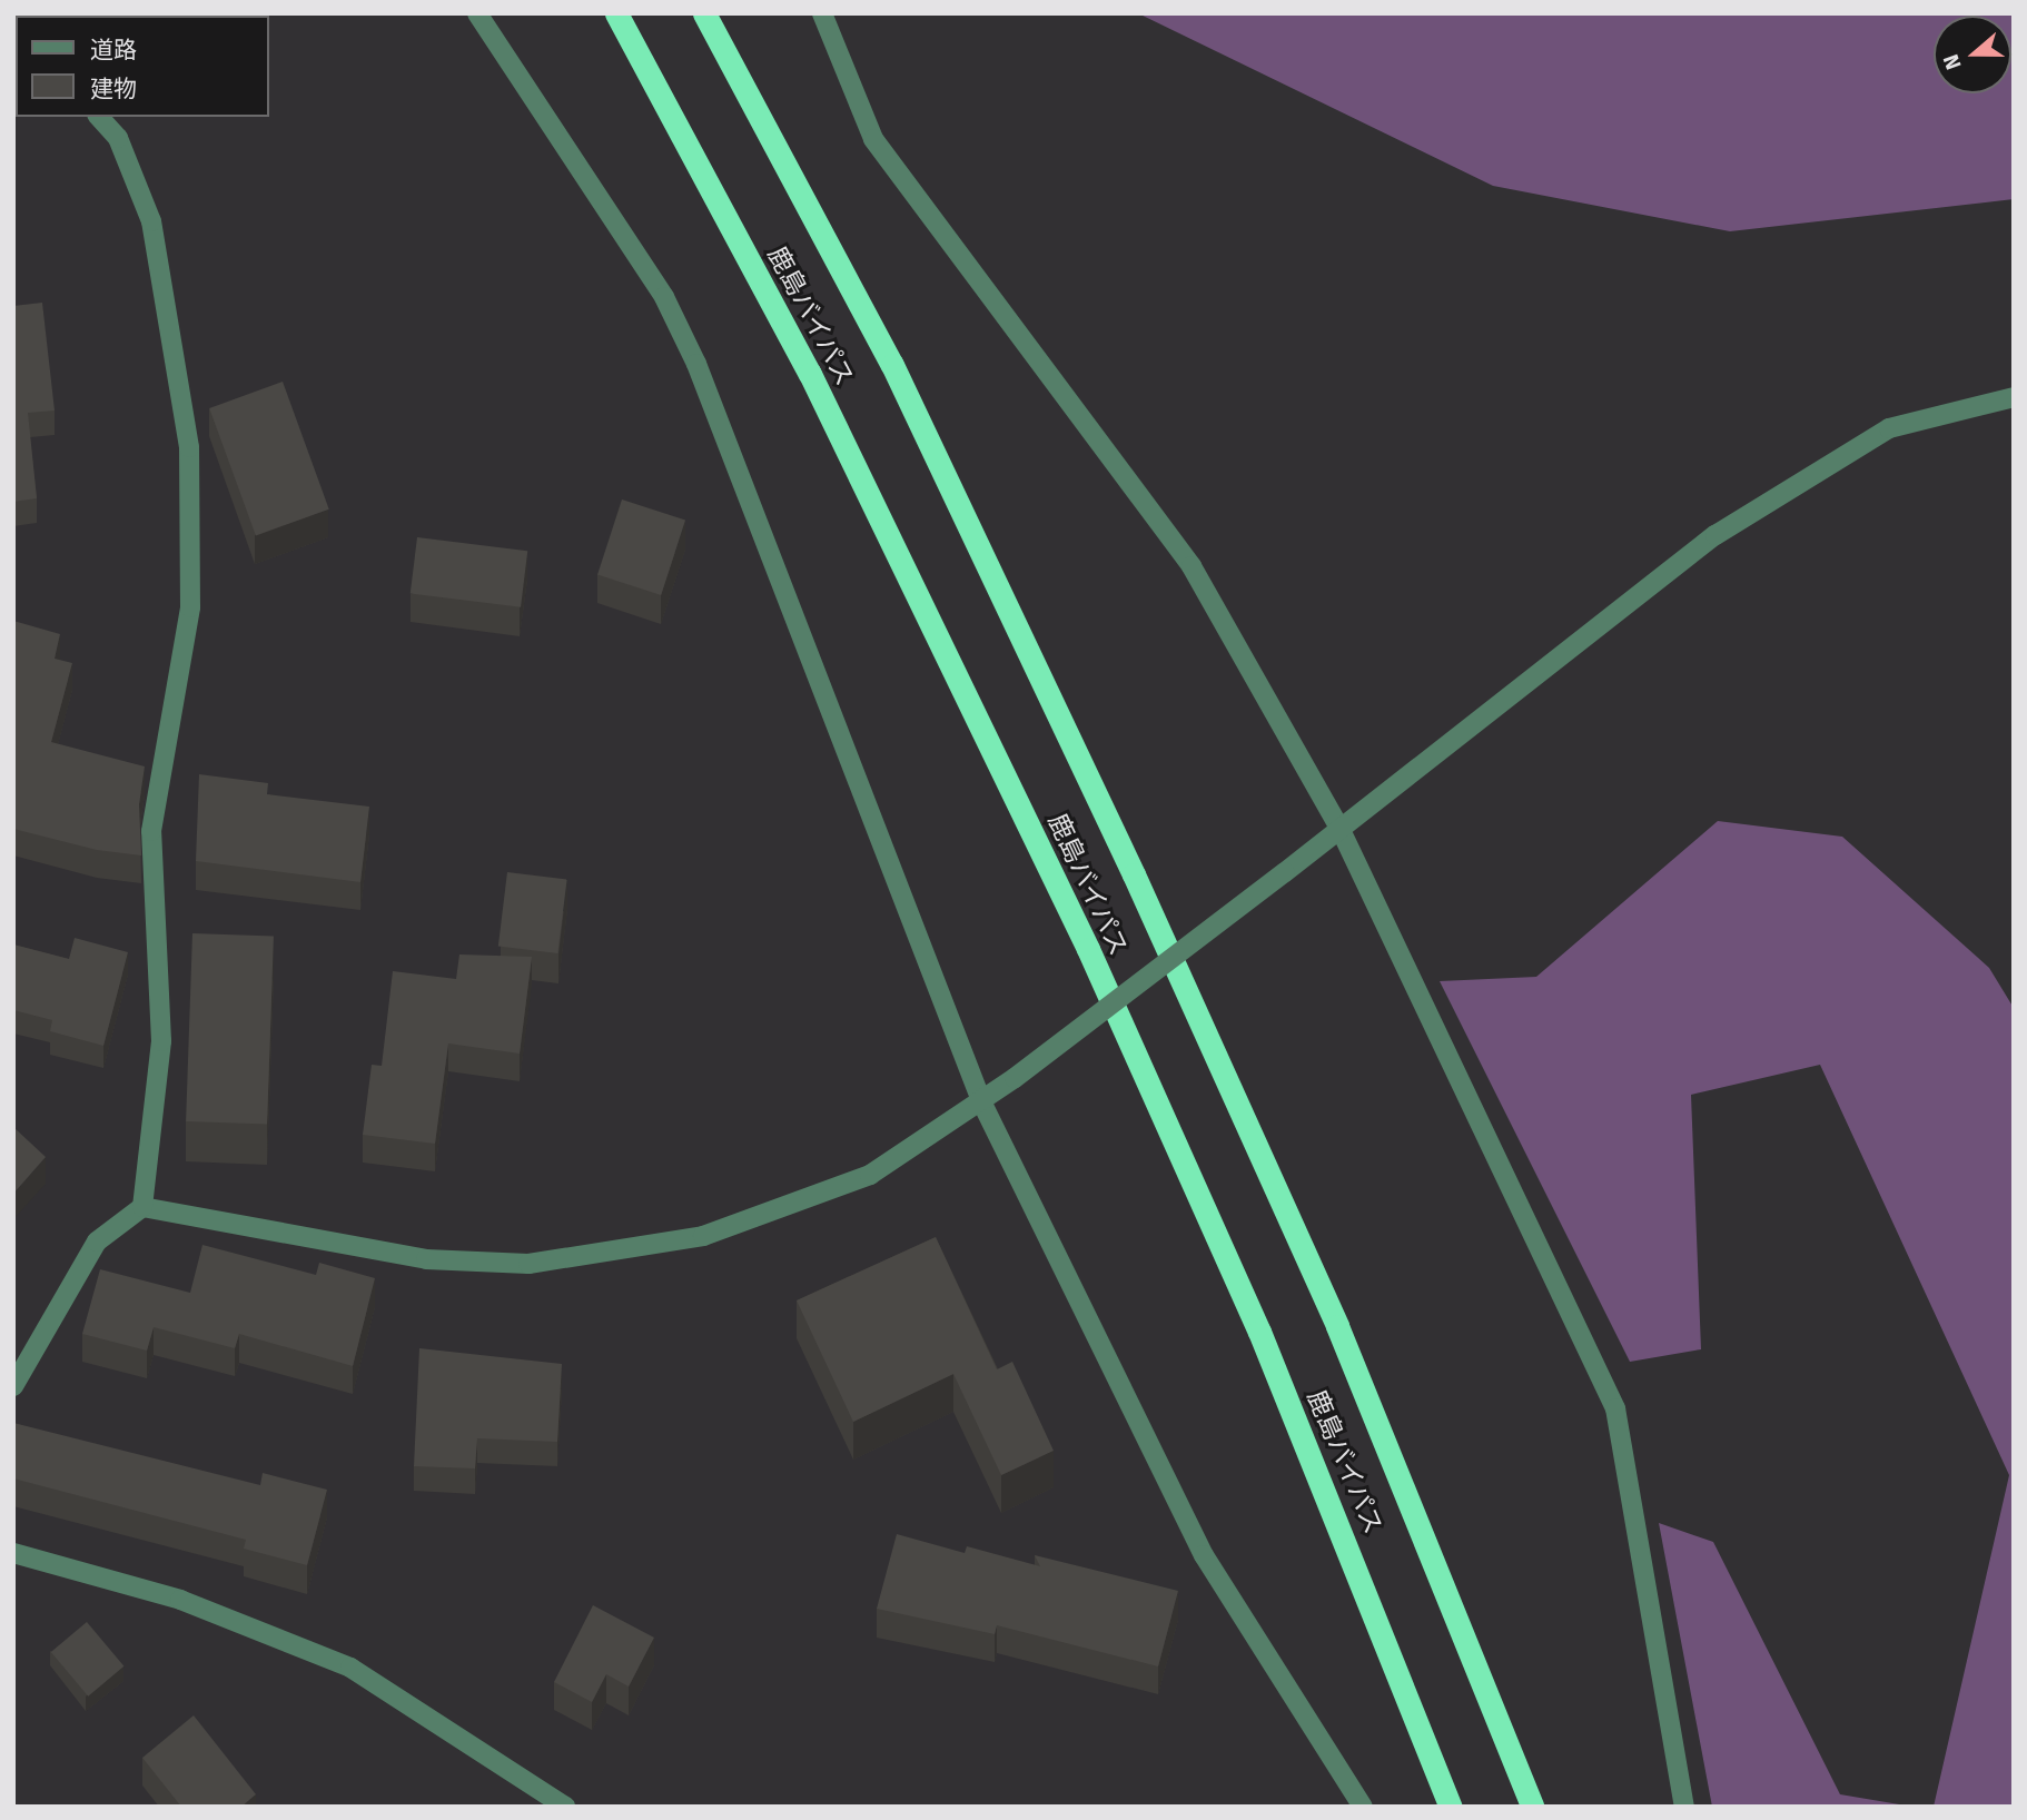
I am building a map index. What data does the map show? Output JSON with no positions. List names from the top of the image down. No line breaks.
{"streets":{"highway":["鹿島バイパス"]},"legend":["道路","建物"],"north":"left"}
